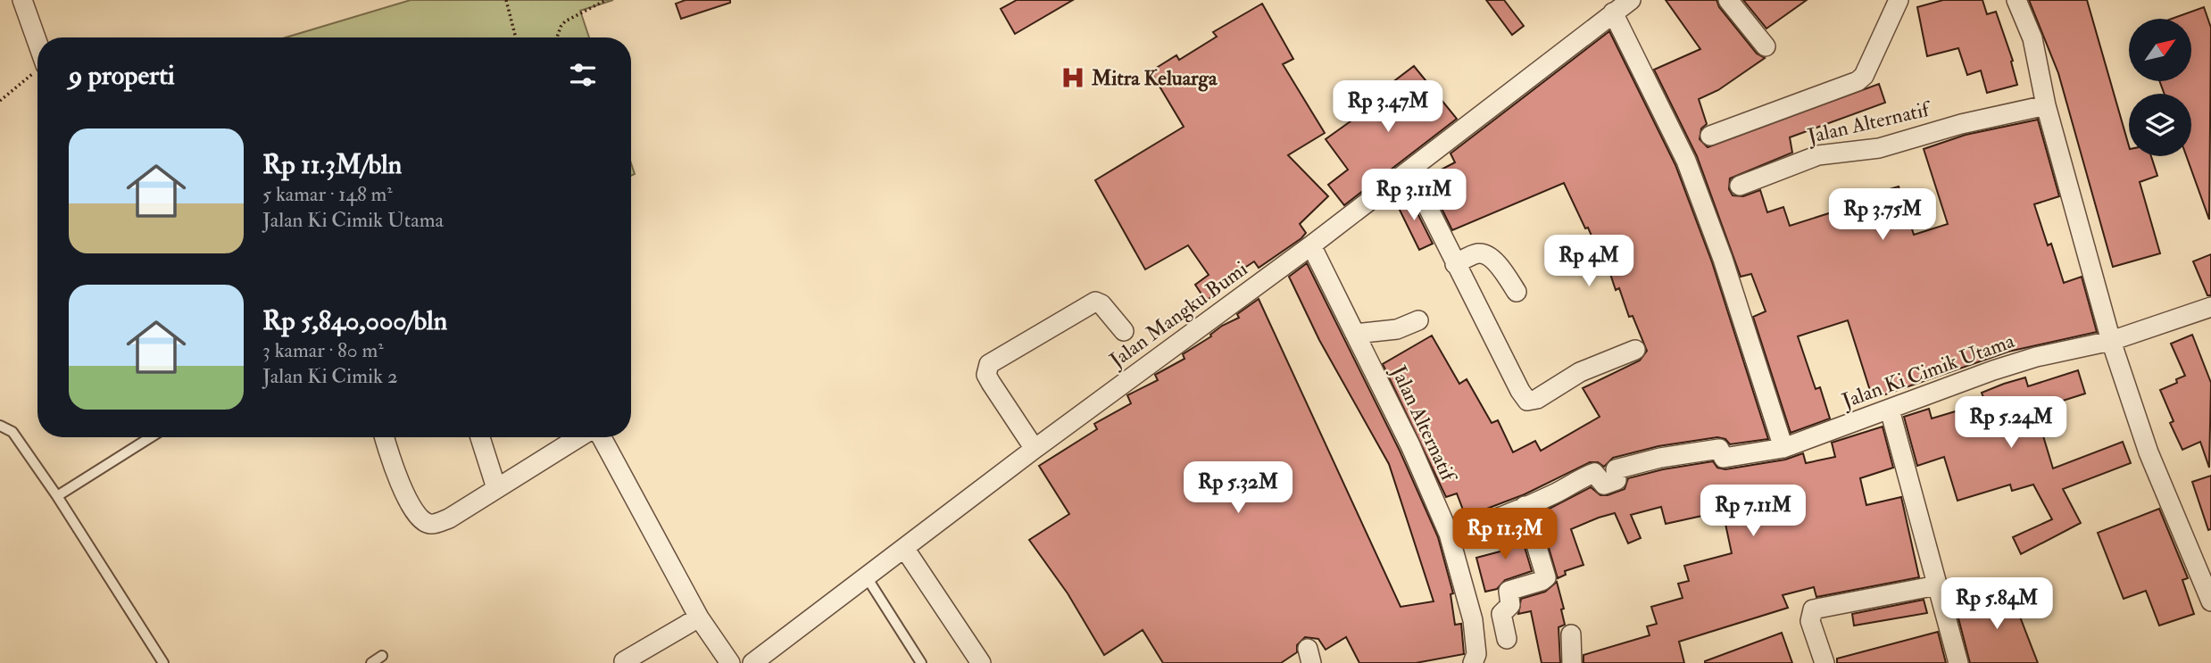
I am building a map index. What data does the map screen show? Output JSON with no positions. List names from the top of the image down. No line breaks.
{"streets":{"street":["Jalan Alternatif","Jalan Mangku Bumi","Jalan Ki Cimik Utama"]},"crossings":[["Jalan Alternatif","Jalan Mangku Bumi"],["Jalan Alternatif","Jalan Ki Cimik Utama"]],"places":{"hospital":["Mitra Keluarga"]},"north":"top right","page":{"heading":"9 properti","price":["Rp 3.47M","Rp 3.11M","Rp 3.75M","Rp 4M","Rp 5.24M","Rp 5.32M","Rp 7.11M","Rp 11.3M","Rp 5.84M"],"list":[{"name":"Rp 11.3M/bln","note":"5 kamar · 148 m² · Jalan Ki Cimik Utama"},{"name":"Rp 5,840,000/bln","note":"3 kamar · 80 m² · Jalan Ki Cimik 2"}]}}
